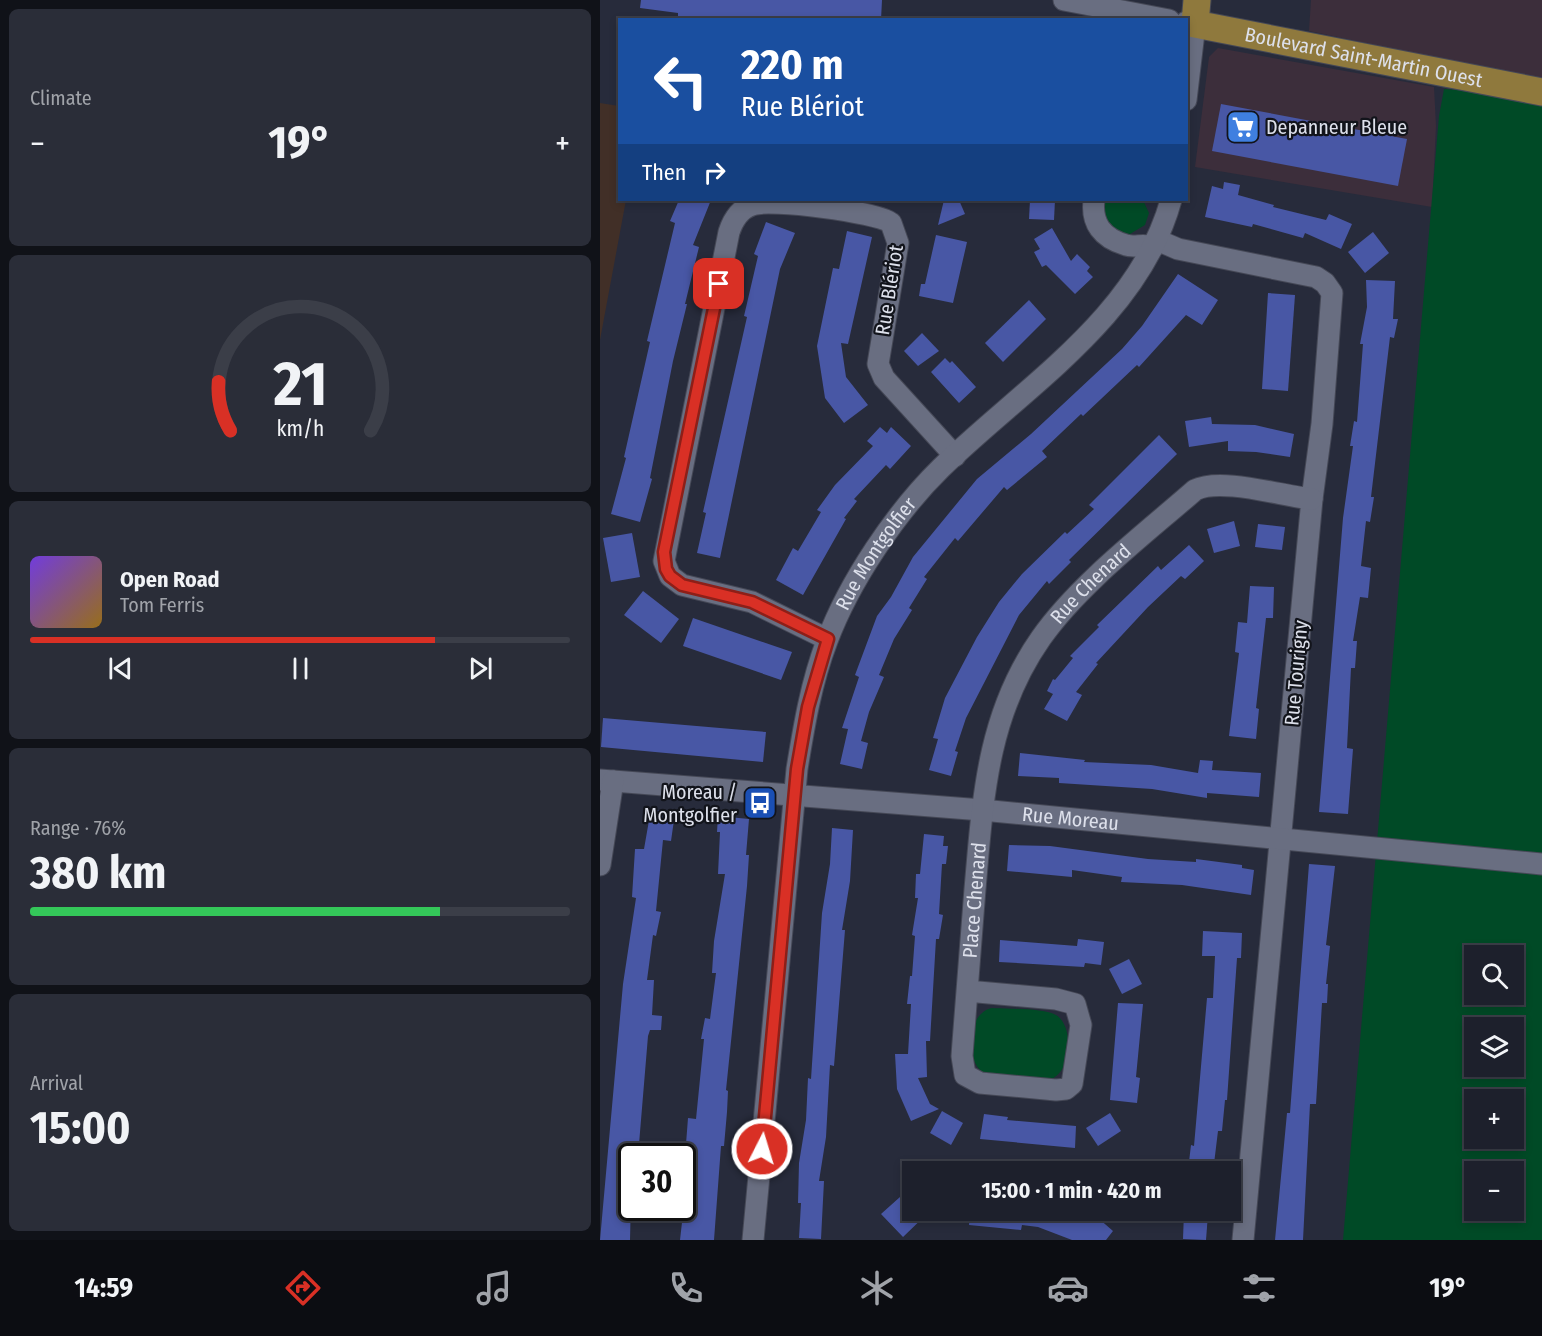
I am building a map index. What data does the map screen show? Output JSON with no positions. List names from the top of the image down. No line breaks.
{"streets":{"main road":["Boulevard Saint-Martin Ouest"],"street":["Rue Blériot","Rue Montgolfier","Rue Chenard","Rue Tourigny","Rue Moreau","Place Chenard"]},"crossings":[["Rue Blériot","Rue Montgolfier"],["Rue Montgolfier","Rue Tourigny"],["Rue Montgolfier","Rue Moreau"],["Rue Chenard","Rue Tourigny"],["Rue Chenard","Rue Moreau"],["Rue Chenard","Place Chenard"],["Rue Tourigny","Rue Moreau"],["Rue Moreau","Place Chenard"]],"places":{"supermarket":["Depanneur Bleue"],"bus stop":["Moreau / Montgolfier"]},"page":{"tile":["Climate",["Range · 76%","380 km"],["Arrival","15:00"]],"turn":["220 m","Rue Blériot"],"heat":["−","19°","+"],"then":"Then","song":["Open Road","Tom Ferris"],"map_buttons":["+","−"],"limit":"30","trip":"15:00 · 1 min · 420 m","tabs":["14:59","19°"],"gauge":["21","km/h"]}}
